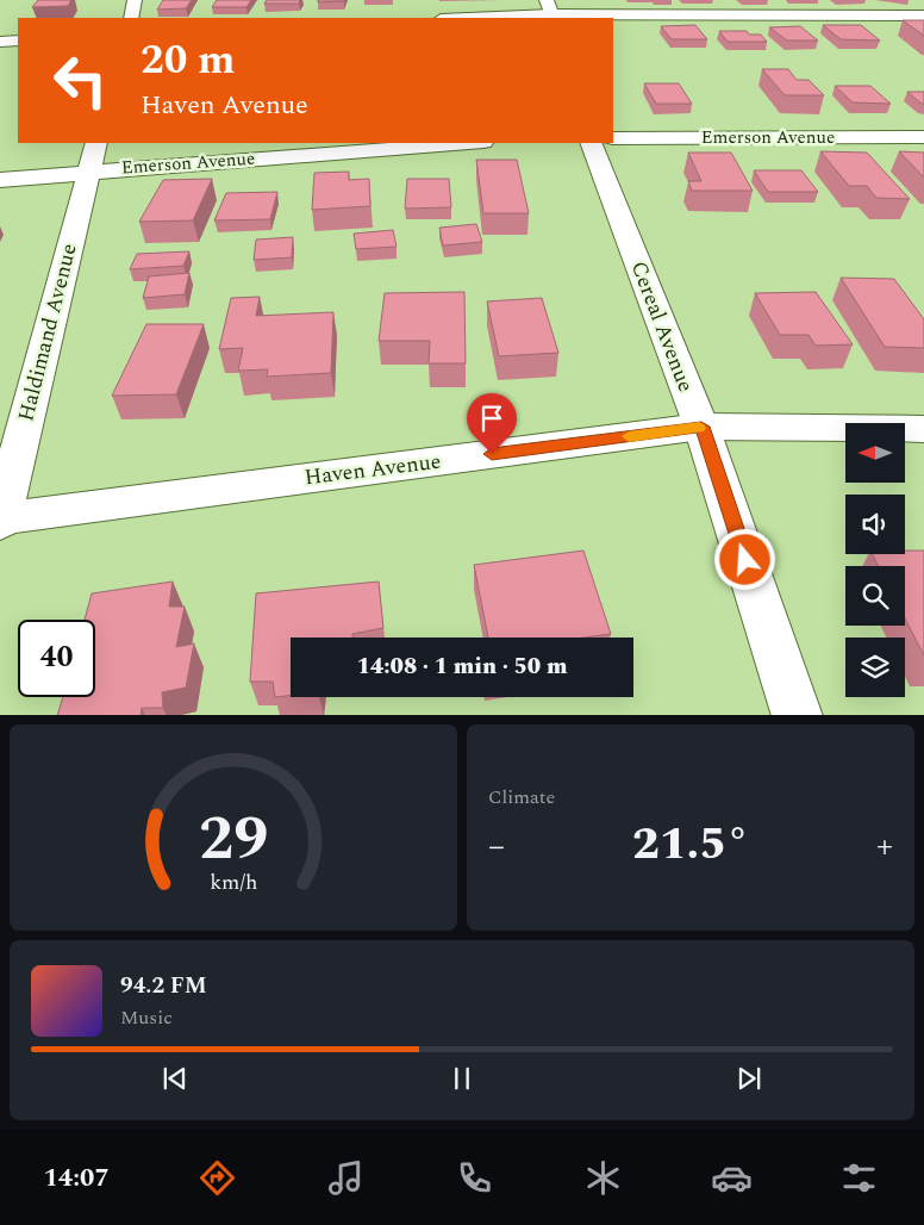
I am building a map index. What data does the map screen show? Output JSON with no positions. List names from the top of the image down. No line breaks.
{"streets":{"street":["Emerson Avenue","Cereal Avenue","Haldimand Avenue","Haven Avenue"]},"crossings":[["Emerson Avenue","Haldimand Avenue"],["Cereal Avenue","Haven Avenue"],["Haldimand Avenue","Haven Avenue"]],"north":"left","page":{"turn":["20 m","Haven Avenue"],"limit":"40","trip":"14:08 · 1 min · 50 m","tile":"Climate","heat":["−","21.5°","+"],"song":["94.2 FM","Music"],"tabs":"14:07","gauge":["29","km/h"]}}
